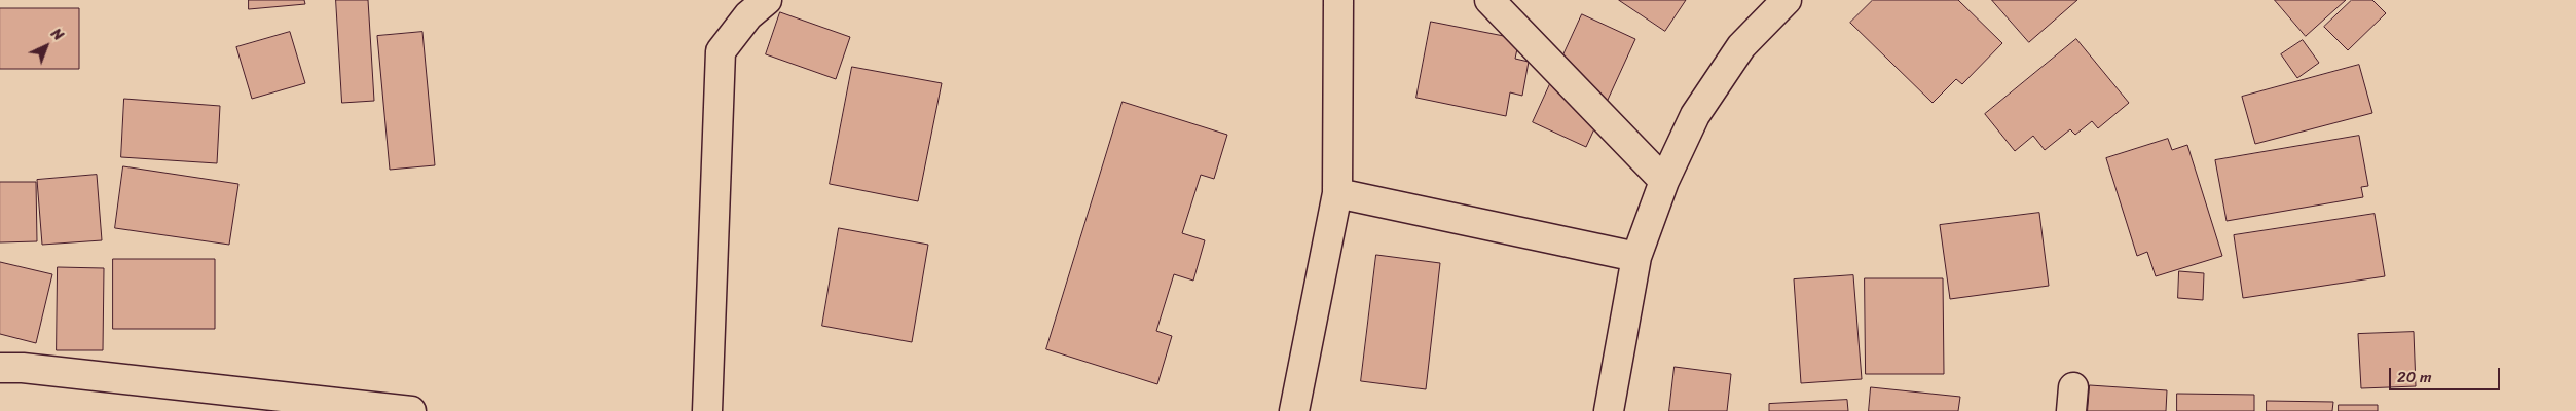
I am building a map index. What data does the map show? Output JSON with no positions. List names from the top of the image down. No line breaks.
{"scale_bar":"20 m","north":"top right"}
